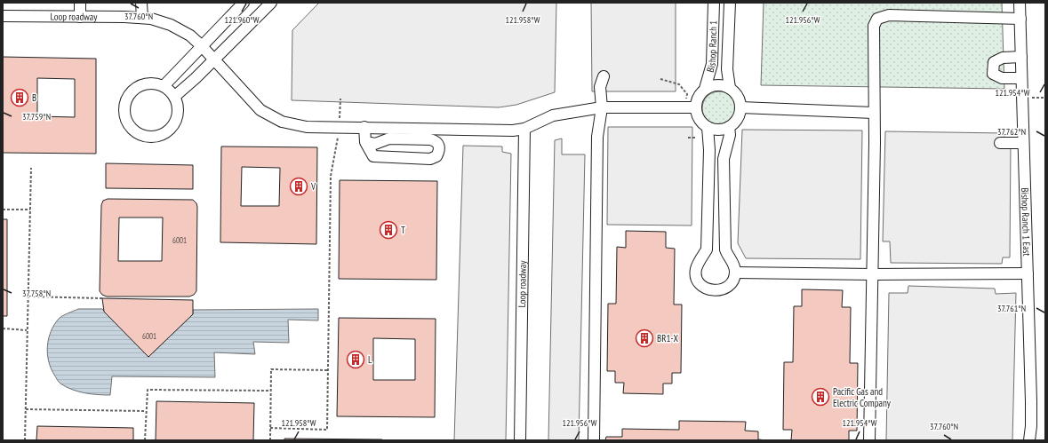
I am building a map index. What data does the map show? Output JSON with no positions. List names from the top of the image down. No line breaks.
{"streets":{"street":["Loop roadway","Bishop Ranch 1","Bishop Ranch 1 East"]},"crossings":[["Loop roadway","Bishop Ranch 1"]],"places":{"building":["B","V","T","BR1-X","L","Pacific Gas and Electric Company"]},"house_numbers":["6001","6001"],"coordinates":["37.760°N","121.960°W","121.958°W","121.956°W","121.954°W","37.759°N","37.762°N","37.758°N","37.761°N"]}
